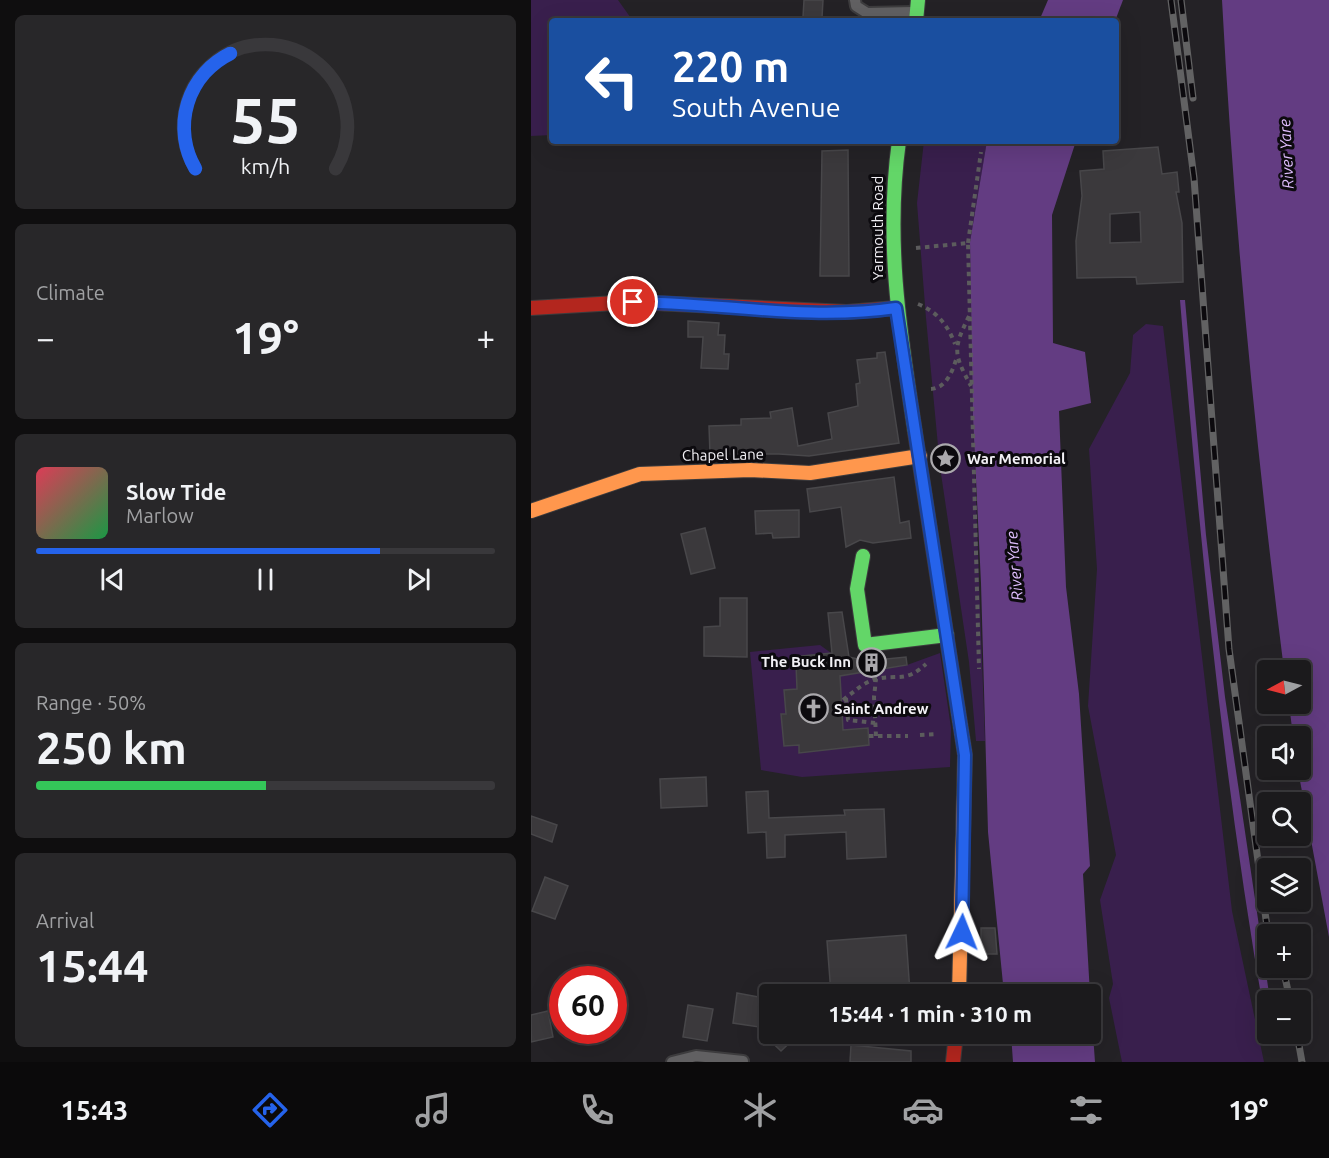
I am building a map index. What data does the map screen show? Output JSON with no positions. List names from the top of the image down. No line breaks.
{"streets":{"street":["Yarmouth Road","Chapel Lane"]},"crossings":[["Yarmouth Road","Chapel Lane"]],"water":["River Yare"],"places":{"place":["War Memorial"],"building":["The Buck Inn"],"church":["Saint Andrew"]},"north":"left","page":{"turn":["220 m","South Avenue"],"tile":["Climate",["Range · 50%","250 km"],["Arrival","15:44"]],"heat":["−","19°","+"],"song":["Slow Tide","Marlow"],"map_buttons":["+","−"],"limit":"60","trip":"15:44 · 1 min · 310 m","tabs":["15:43","19°"],"gauge":["55","km/h"]}}
